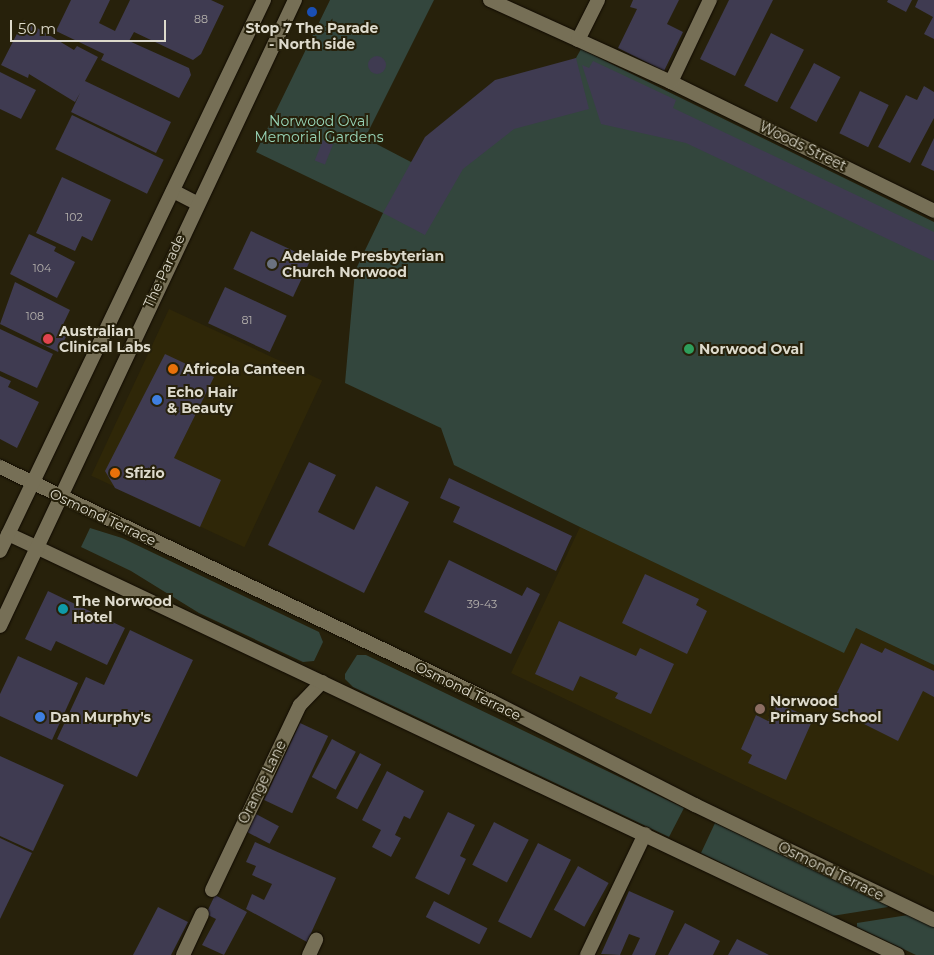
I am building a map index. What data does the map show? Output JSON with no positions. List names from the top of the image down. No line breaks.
{"streets":{"street":["Woods Street","The Parade","Osmond Terrace","Orange Lane"]},"crossings":[["The Parade","Osmond Terrace"]],"parks":["Norwood Oval Memorial Gardens"],"places":["Stop 7 The Parade - North side","Adelaide Presbyterian Church Norwood","Australian Clinical Labs","Norwood Oval","Africola Canteen","Echo Hair & Beauty","Sfizio","The Norwood Hotel","Norwood Primary School","Dan Murphy's"],"house_numbers":["88","102","104","108","81","39-43"],"scale_bar":"50 m"}
